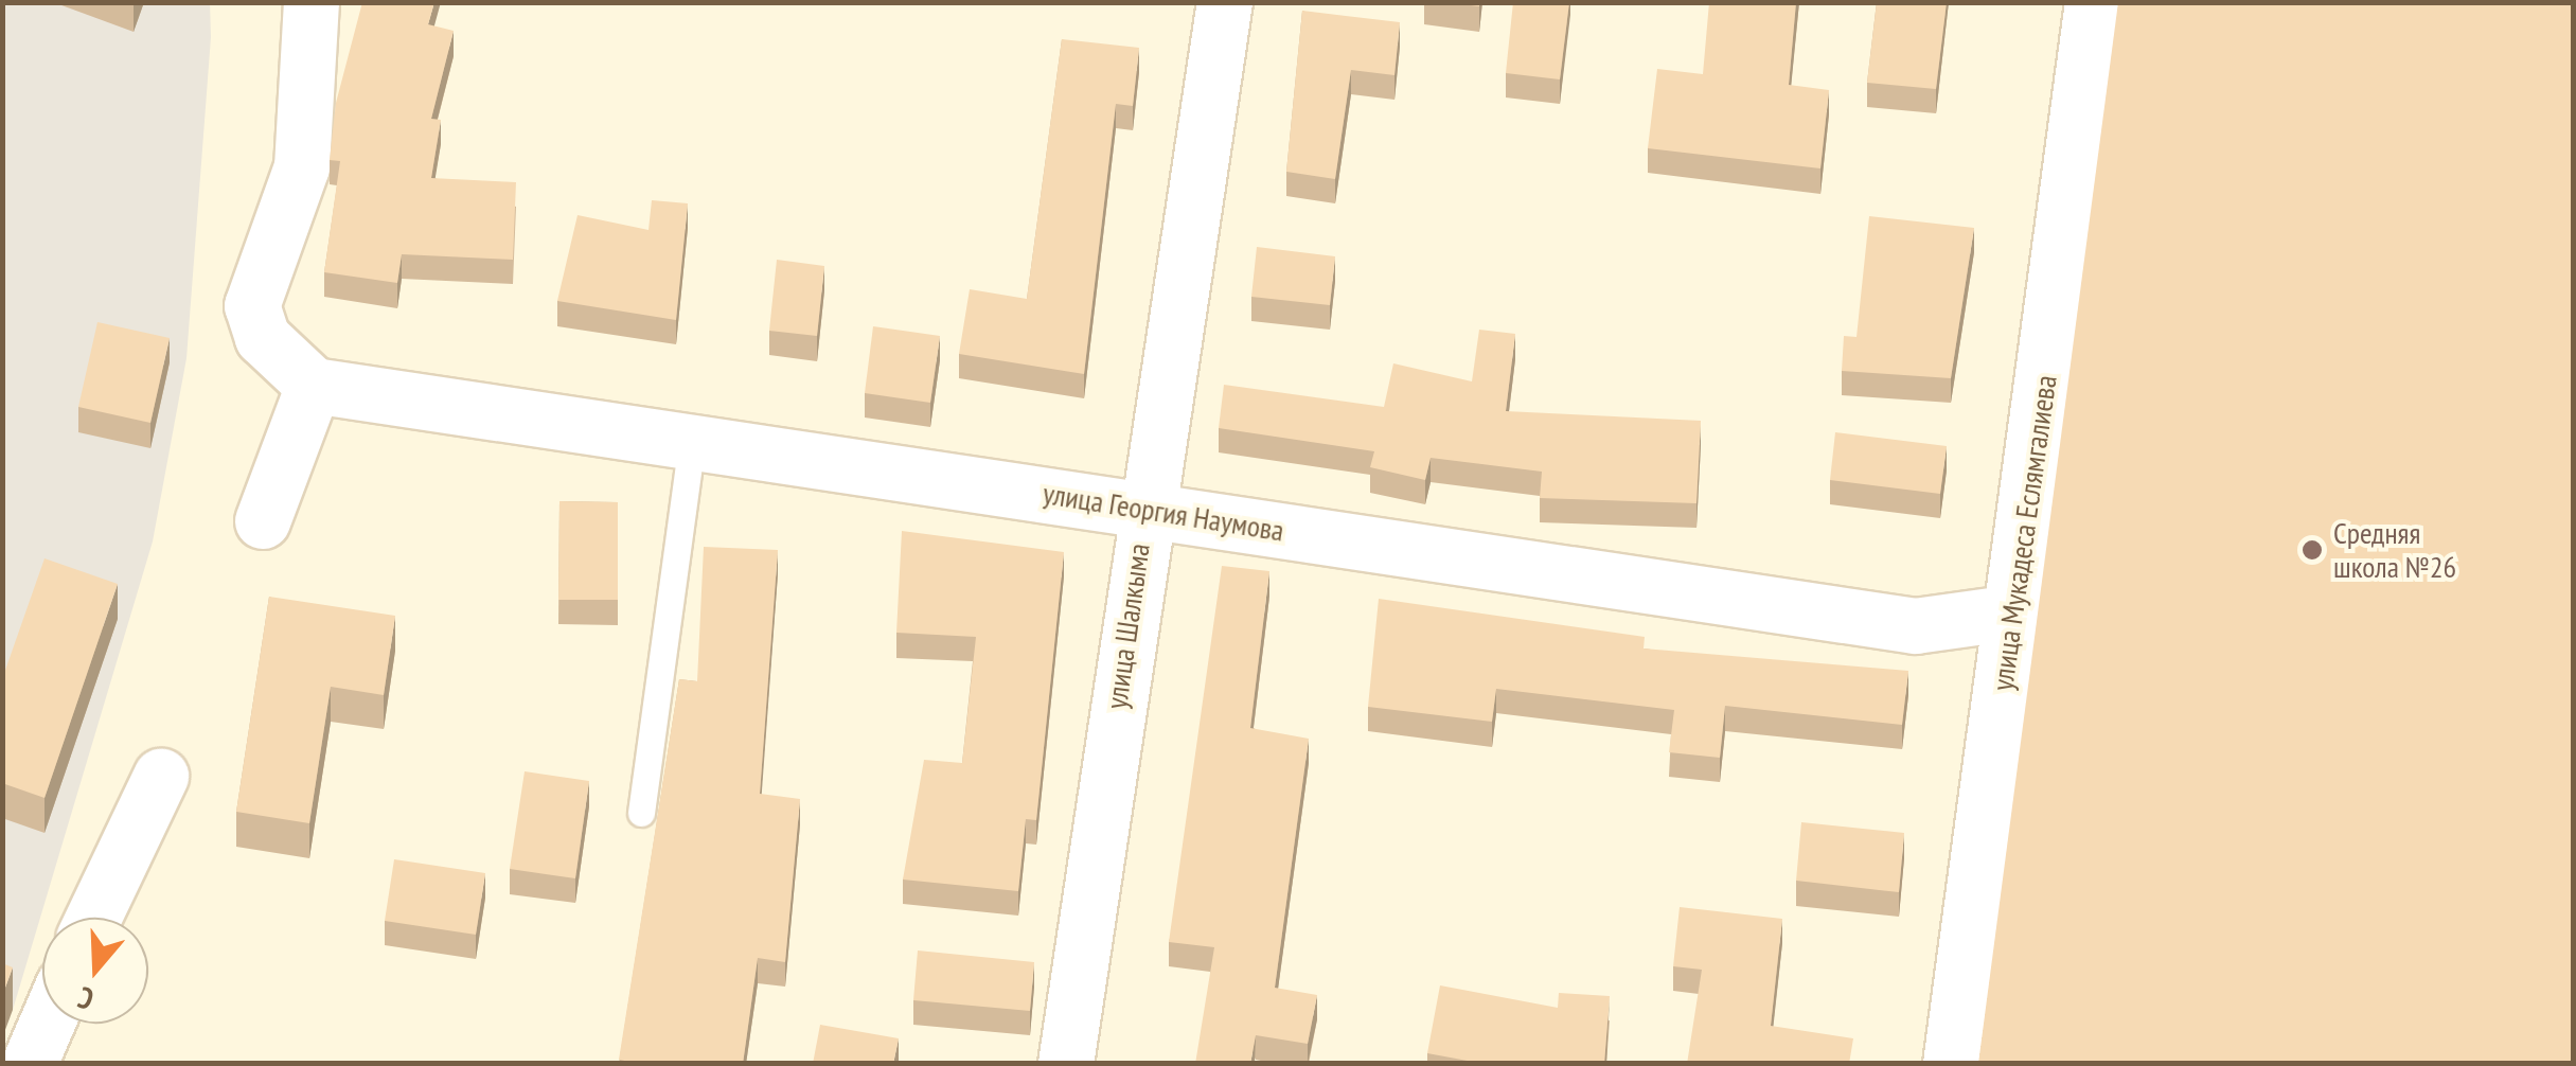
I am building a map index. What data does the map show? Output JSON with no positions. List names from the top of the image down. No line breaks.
{"streets":{"street":["улица Георгия Наумова","улица Мукадеса Еслямгалиева","улица Шалкыма"]},"crossings":[["улица Георгия Наумова","улица Мукадеса Еслямгалиева"],["улица Георгия Наумова","улица Шалкыма"]],"places":["Средняя школа №26"],"north":"bottom"}
